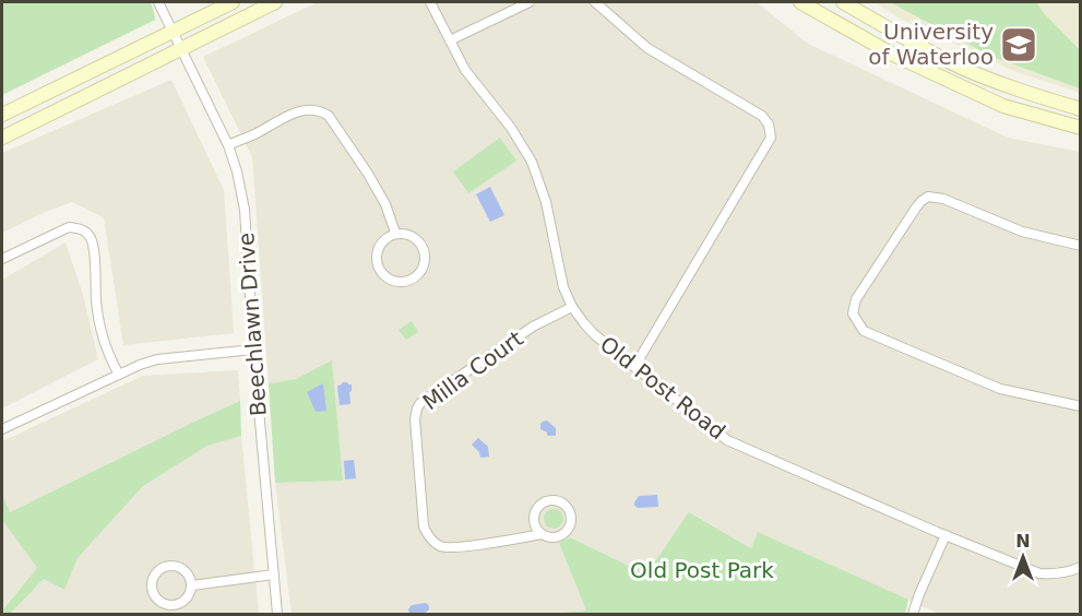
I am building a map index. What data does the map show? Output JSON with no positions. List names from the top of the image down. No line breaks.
{"streets":{"street":["Beechlawn Drive","Milla Court","Old Post Road"]},"crossings":[["Milla Court","Old Post Road"]],"parks":["Old Post Park"],"places":{"school or university":["University of Waterloo"]},"north":"top"}
